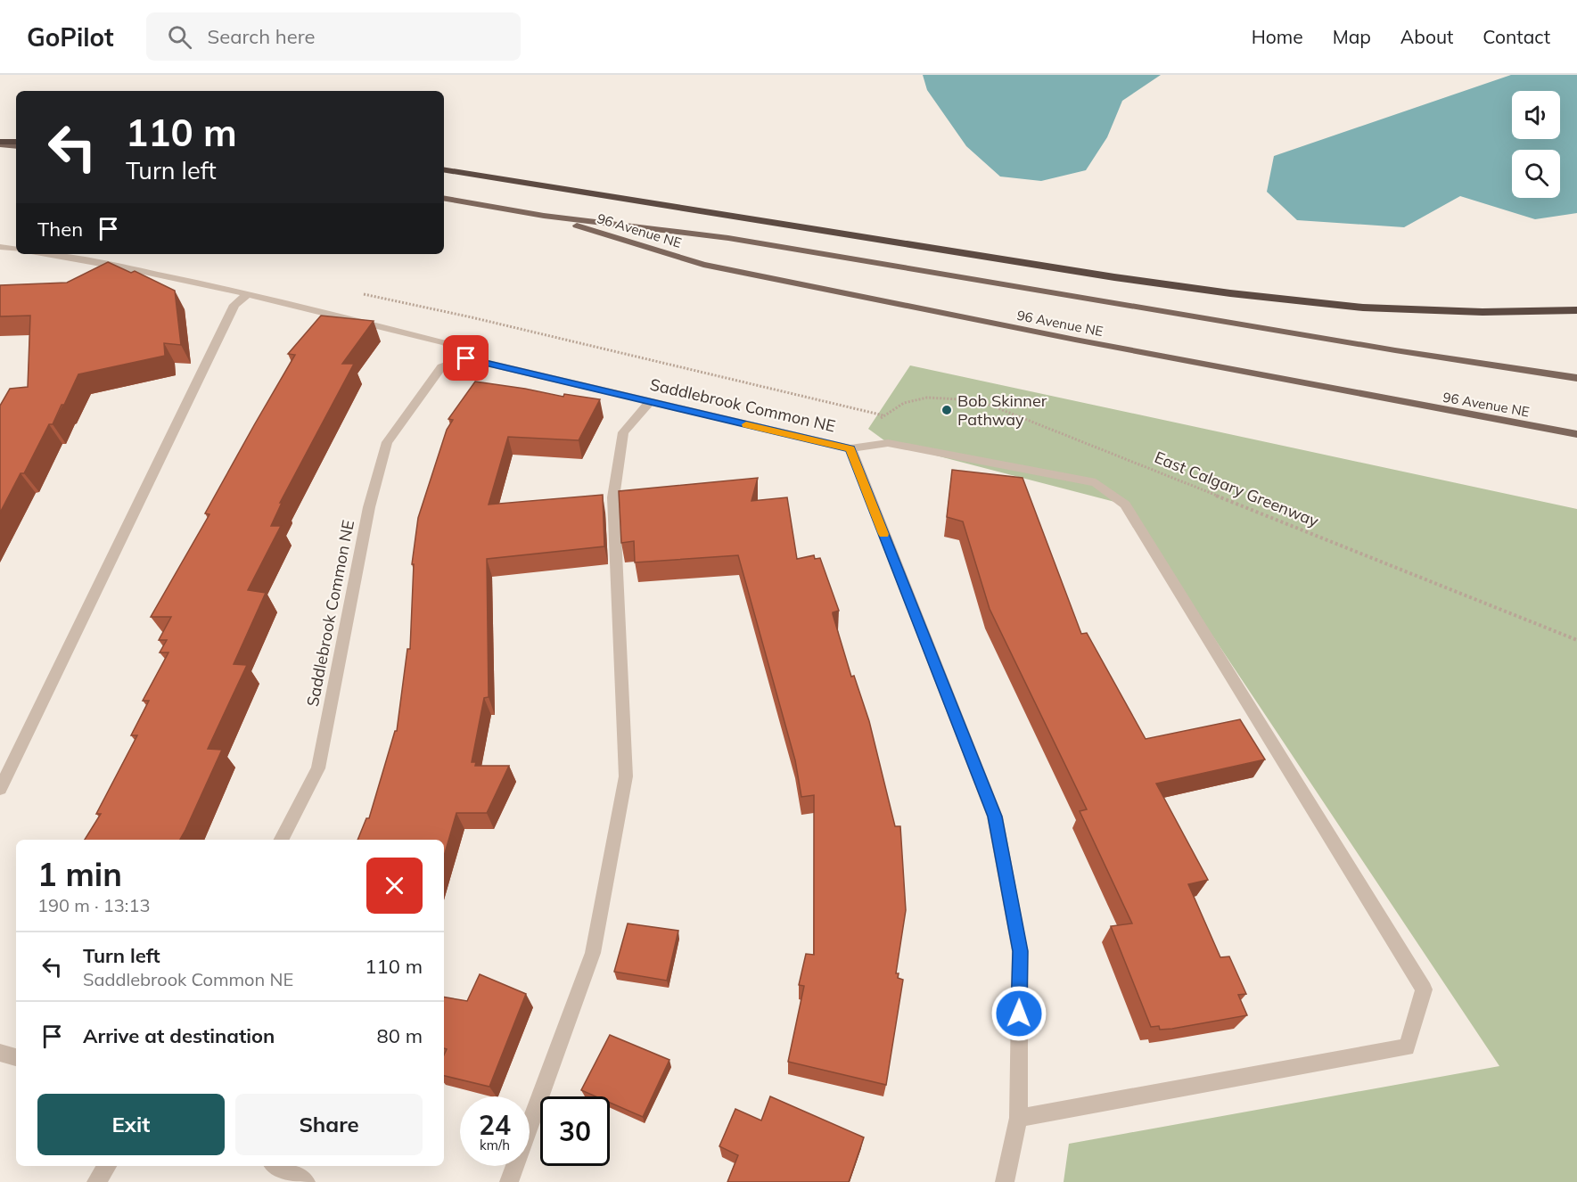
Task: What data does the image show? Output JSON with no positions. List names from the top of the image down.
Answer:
{
  "streets": {
    "main road": ["96 Avenue NE"],
    "street": ["Saddlebrook Common NE"],
    "path": ["East Calgary Greenway"]
  },
  "places": ["Bob Skinner Pathway"],
  "page": {
    "header": "GoPilot",
    "search": "Search here",
    "nav": [
      "Home",
      "Map",
      "About",
      "Contact"
    ],
    "turn": ["110 m", "Turn left"],
    "then": "Then",
    "heading": ["1 min", "190 m · 13:13"],
    "list": [
      {
        "name": "Turn left",
        "note": "Saddlebrook Common NE",
        "value": "110 m"
      },
      {
        "name": "Arrive at destination",
        "value": "80 m"
      }
    ],
    "buttons": ["Exit", "Share"],
    "speed": "24 km/h",
    "limit": "30"
  }
}
